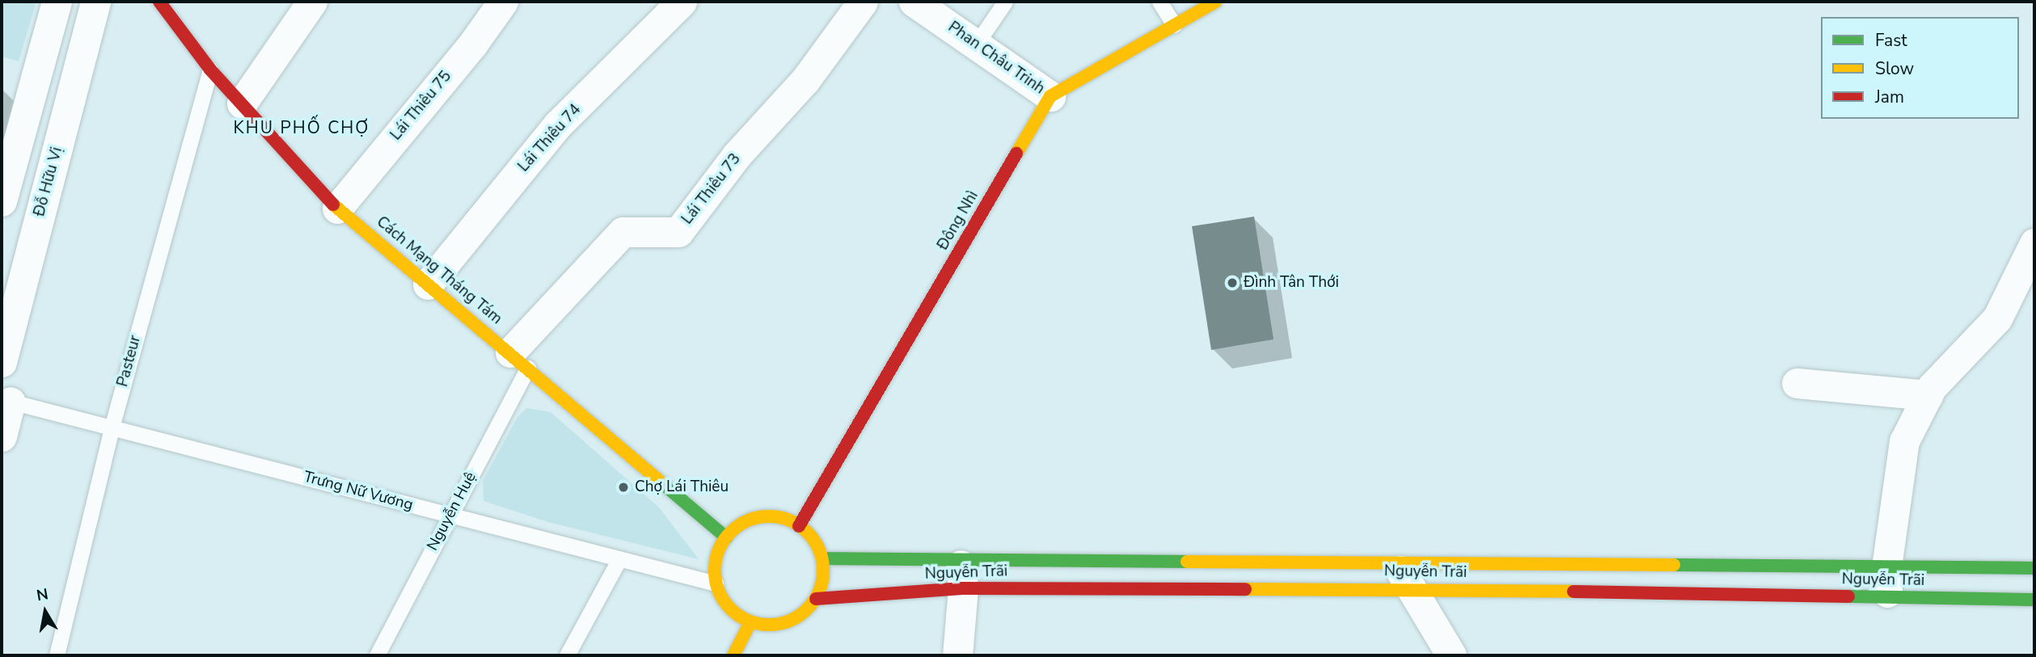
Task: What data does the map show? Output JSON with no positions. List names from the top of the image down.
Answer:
{
  "streets": {
    "main road": ["Đông Nhì", "Cách Mạng Tháng Tám", "Nguyễn Trãi"],
    "street": [
      "Phan Châu Trinh",
      "Lái Thiêu 75",
      "Lái Thiêu 74",
      "Đỗ Hữu Vị",
      "Lái Thiêu 73"
    ],
    "lane": ["Pasteur", "Trưng Nữ Vương", "Nguyễn Huệ"]
  },
  "crossings": [
    ["Phan Châu Trinh", "Đông Nhì"],
    ["Lái Thiêu 75", "Cách Mạng Tháng Tám"],
    ["Lái Thiêu 74", "Cách Mạng Tháng Tám"],
    ["Lái Thiêu 73", "Cách Mạng Tháng Tám"],
    ["Lái Thiêu 73", "Nguyễn Huệ"],
    ["Đông Nhì", "Cách Mạng Tháng Tám"],
    ["Đông Nhì", "Trưng Nữ Vương"],
    ["Đông Nhì", "Nguyễn Trãi"],
    ["Cách Mạng Tháng Tám", "Pasteur"],
    ["Cách Mạng Tháng Tám", "Trưng Nữ Vương"],
    ["Cách Mạng Tháng Tám", "Nguyễn Huệ"],
    ["Cách Mạng Tháng Tám", "Nguyễn Trãi"],
    ["Pasteur", "Trưng Nữ Vương"],
    ["Trưng Nữ Vương", "Nguyễn Huệ"],
    ["Trưng Nữ Vương", "Nguyễn Trãi"]
  ],
  "districts": ["KHU PHỐ CHỢ"],
  "places": ["Đình Tân Thới", "Chợ Lái Thiêu"],
  "legend": ["Fast", "Slow", "Jam"],
  "north": "top"
}
